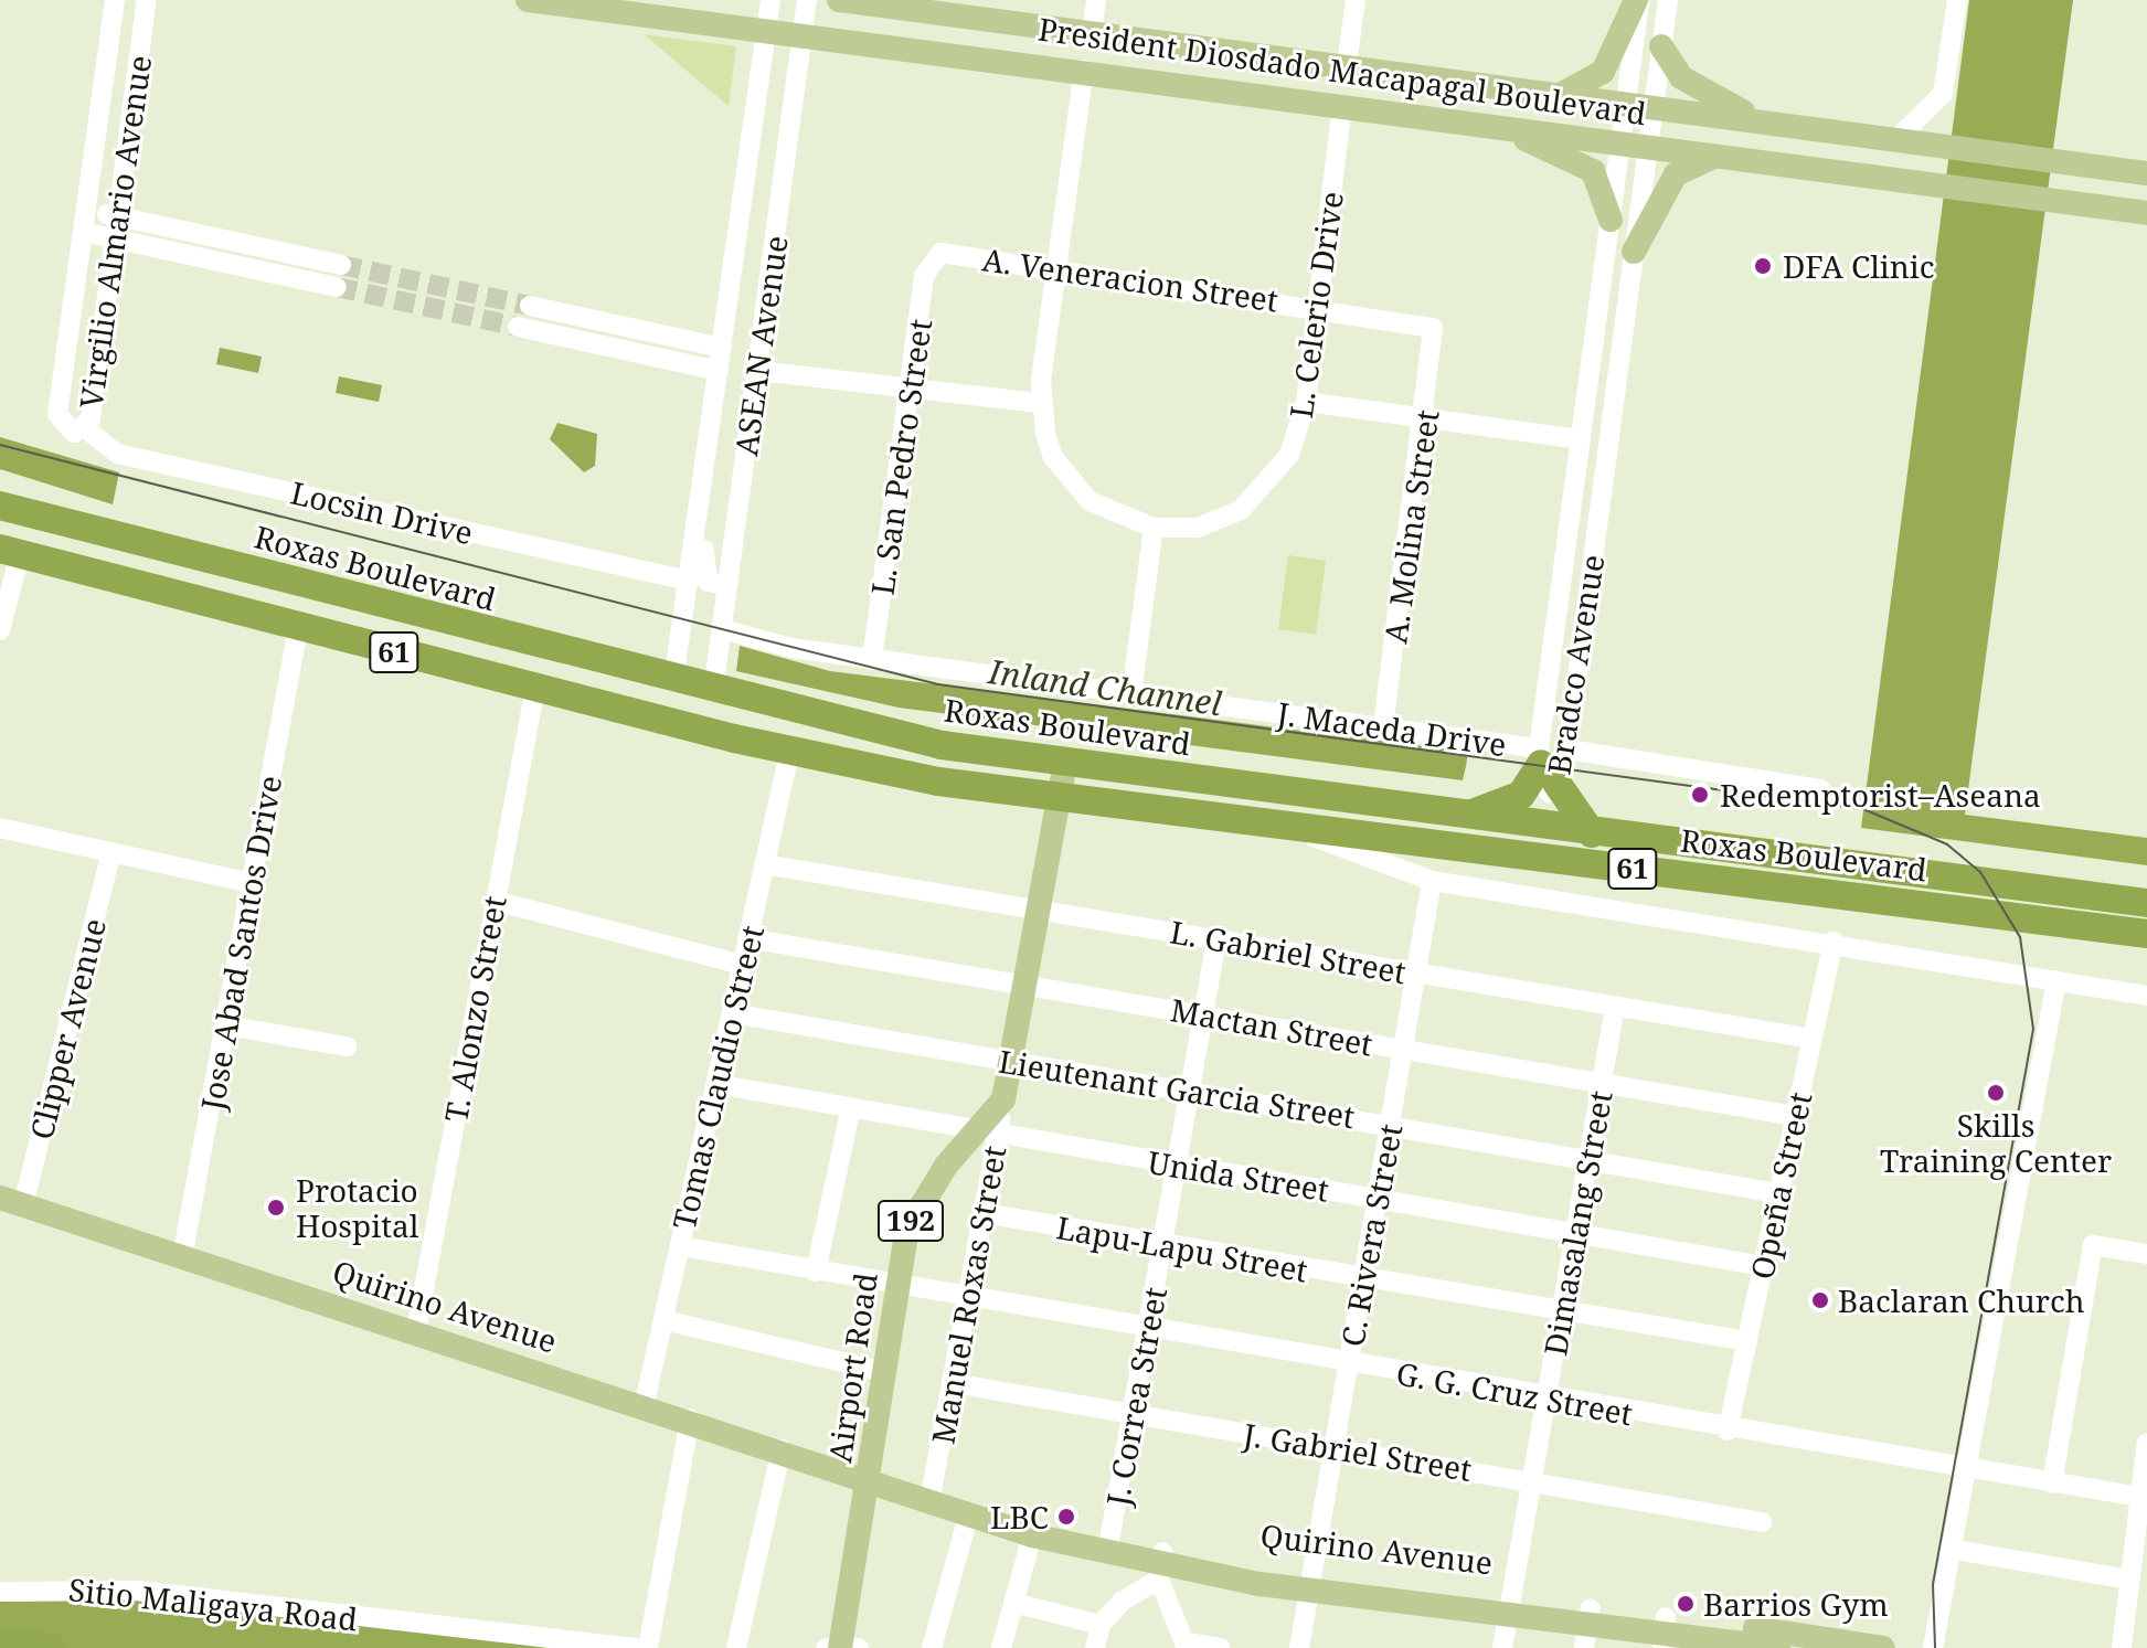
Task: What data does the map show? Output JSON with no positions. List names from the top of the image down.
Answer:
{
  "streets": {
    "highway": ["Roxas Boulevard", "61"],
    "main road": [
      "President Diosdado Macapagal Boulevard",
      "192",
      "Quirino Avenue",
      "Airport Road"
    ],
    "street": [
      "Virgilio Almario Avenue",
      "A. Veneracion Street",
      "L. Celerio Drive",
      "ASEAN Avenue",
      "L. San Pedro Street",
      "Locsin Drive",
      "A. Molina Street",
      "Bradco Avenue",
      "J. Maceda Drive",
      "Jose Abad Santos Drive",
      "L. Gabriel Street",
      "T. Alonzo Street",
      "Mactan Street",
      "Clipper Avenue",
      "Tomas Claudio Street",
      "Lieutenant Garcia Street",
      "Unida Street",
      "Opeña Street",
      "Dimasalang Street",
      "C. Rivera Street",
      "Lapu-Lapu Street",
      "Manuel Roxas Street",
      "G. G. Cruz Street",
      "J. Correa Street",
      "J. Gabriel Street",
      "Sitio Maligaya Road"
    ]
  },
  "crossings": [
    ["President Diosdado Macapagal Boulevard", "L. Celerio Drive"],
    ["President Diosdado Macapagal Boulevard", "ASEAN Avenue"],
    ["President Diosdado Macapagal Boulevard", "Bradco Avenue"],
    ["Virgilio Almario Avenue", "Locsin Drive"],
    ["A. Veneracion Street", "L. Celerio Drive"],
    ["A. Veneracion Street", "L. San Pedro Street"],
    ["A. Veneracion Street", "A. Molina Street"],
    ["ASEAN Avenue", "Locsin Drive"],
    ["ASEAN Avenue", "Roxas Boulevard"],
    ["ASEAN Avenue", "J. Maceda Drive"],
    ["L. San Pedro Street", "J. Maceda Drive"],
    ["A. Molina Street", "J. Maceda Drive"],
    ["Roxas Boulevard", "Jose Abad Santos Drive"],
    ["Roxas Boulevard", "T. Alonzo Street"],
    ["Roxas Boulevard", "Tomas Claudio Street"],
    ["Roxas Boulevard", "Airport Road"],
    ["Bradco Avenue", "J. Maceda Drive"],
    ["Jose Abad Santos Drive", "Quirino Avenue"],
    ["L. Gabriel Street", "Tomas Claudio Street"],
    ["L. Gabriel Street", "Opeña Street"],
    ["L. Gabriel Street", "Dimasalang Street"],
    ["L. Gabriel Street", "C. Rivera Street"],
    ["L. Gabriel Street", "Airport Road"],
    ["L. Gabriel Street", "J. Correa Street"],
    ["T. Alonzo Street", "Quirino Avenue"],
    ["Mactan Street", "Tomas Claudio Street"],
    ["Mactan Street", "Opeña Street"],
    ["Mactan Street", "Dimasalang Street"],
    ["Mactan Street", "C. Rivera Street"],
    ["Mactan Street", "Airport Road"],
    ["Mactan Street", "J. Correa Street"],
    ["Clipper Avenue", "Quirino Avenue"],
    ["Tomas Claudio Street", "Lieutenant Garcia Street"],
    ["Tomas Claudio Street", "Unida Street"],
    ["Tomas Claudio Street", "Quirino Avenue"],
    ["Tomas Claudio Street", "G. G. Cruz Street"],
    ["Lieutenant Garcia Street", "Opeña Street"],
    ["Lieutenant Garcia Street", "Dimasalang Street"],
    ["Lieutenant Garcia Street", "C. Rivera Street"],
    ["Lieutenant Garcia Street", "Airport Road"],
    ["Lieutenant Garcia Street", "J. Correa Street"],
    ["Unida Street", "Opeña Street"],
    ["Unida Street", "Dimasalang Street"],
    ["Unida Street", "C. Rivera Street"],
    ["Unida Street", "Manuel Roxas Street"],
    ["Unida Street", "Airport Road"],
    ["Unida Street", "J. Correa Street"],
    ["Opeña Street", "Lapu-Lapu Street"],
    ["Opeña Street", "G. G. Cruz Street"],
    ["Dimasalang Street", "Lapu-Lapu Street"],
    ["Dimasalang Street", "Quirino Avenue"],
    ["Dimasalang Street", "G. G. Cruz Street"],
    ["Dimasalang Street", "J. Gabriel Street"],
    ["C. Rivera Street", "Lapu-Lapu Street"],
    ["C. Rivera Street", "Quirino Avenue"],
    ["C. Rivera Street", "G. G. Cruz Street"],
    ["C. Rivera Street", "J. Gabriel Street"],
    ["Lapu-Lapu Street", "Manuel Roxas Street"],
    ["Lapu-Lapu Street", "J. Correa Street"],
    ["Manuel Roxas Street", "Quirino Avenue"],
    ["Manuel Roxas Street", "Airport Road"],
    ["Manuel Roxas Street", "G. G. Cruz Street"],
    ["Manuel Roxas Street", "J. Gabriel Street"],
    ["Quirino Avenue", "Airport Road"],
    ["Quirino Avenue", "J. Correa Street"],
    ["Airport Road", "G. G. Cruz Street"],
    ["G. G. Cruz Street", "J. Correa Street"],
    ["J. Correa Street", "J. Gabriel Street"]
  ],
  "water": ["Inland Channel"],
  "places": [
    "DFA Clinic",
    "Redemptorist–Aseana",
    "Skills Training Center",
    "Protacio Hospital",
    "Baclaran Church",
    "LBC",
    "Barrios Gym"
  ]
}
